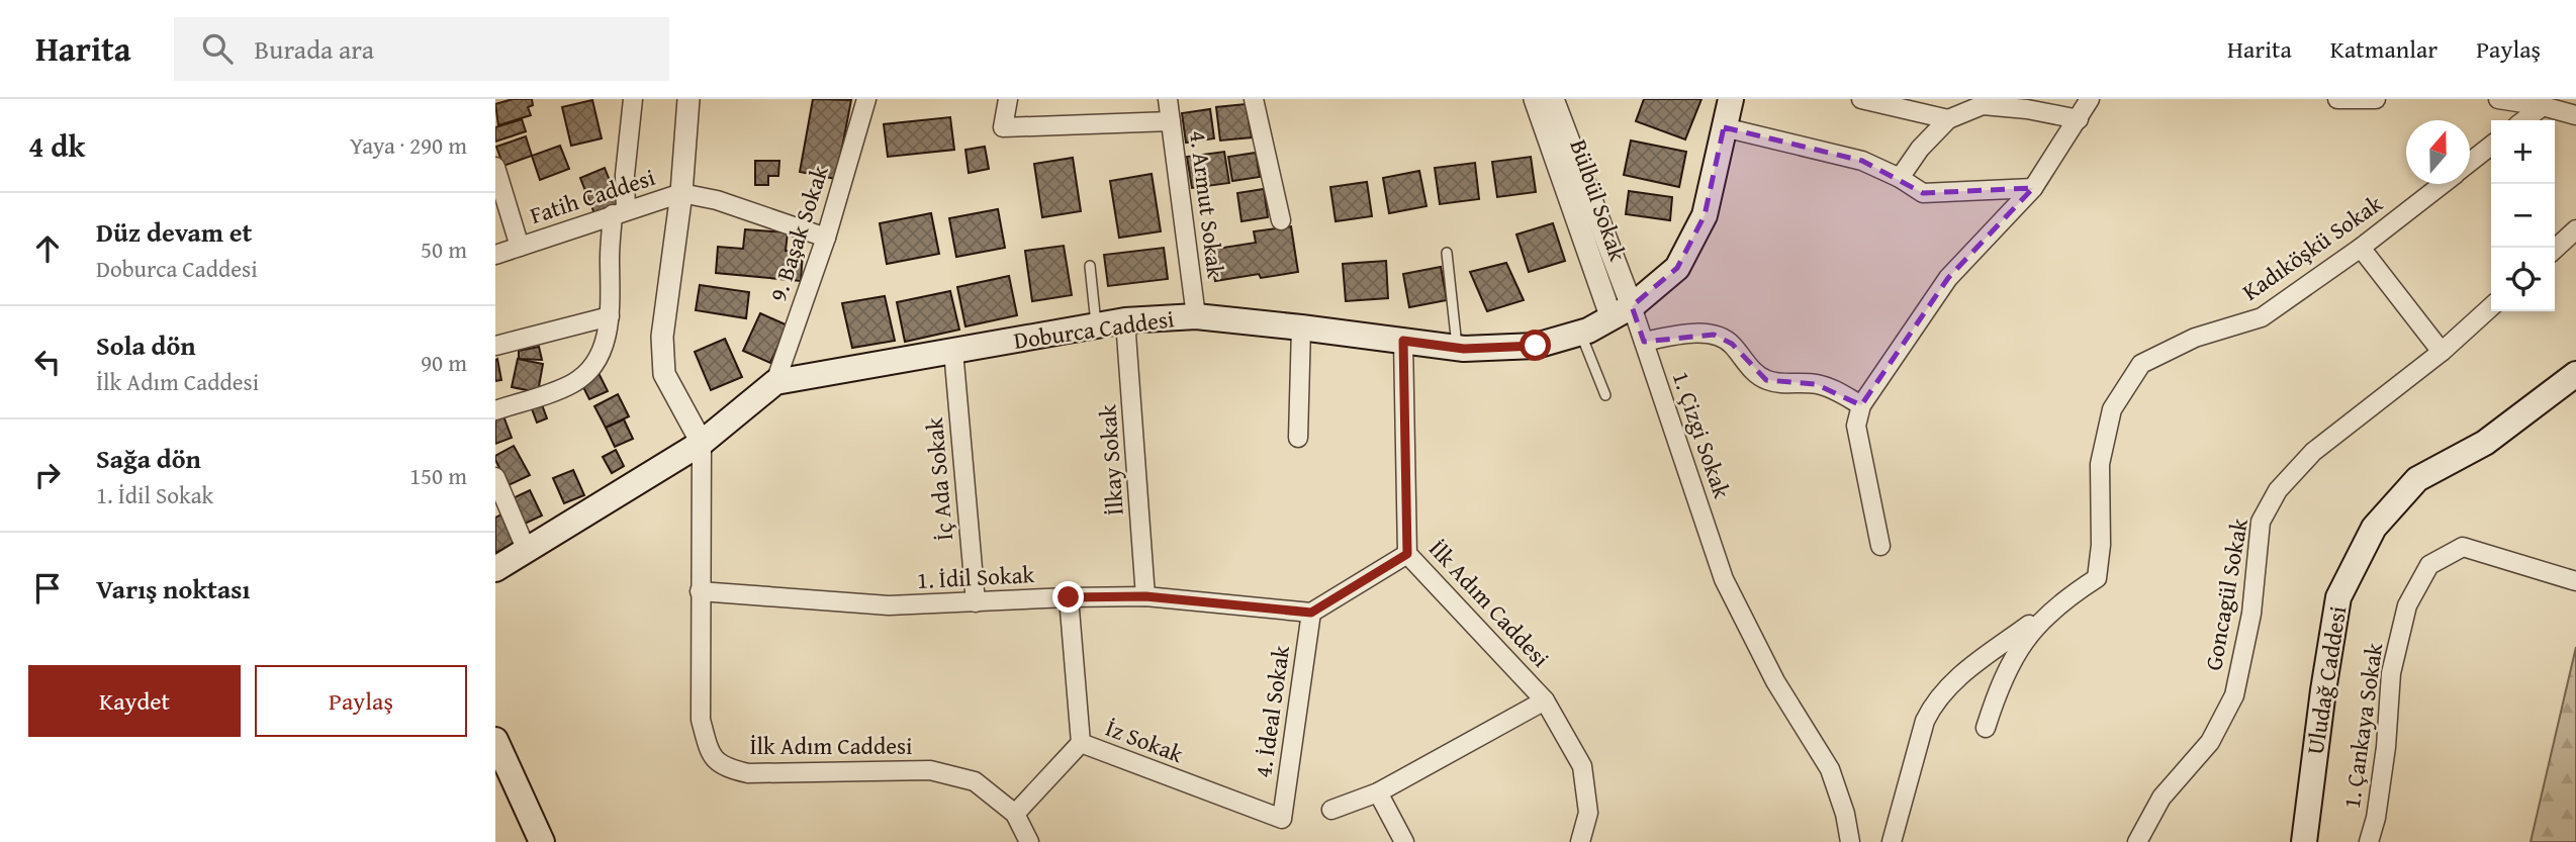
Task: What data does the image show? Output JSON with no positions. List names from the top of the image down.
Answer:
{
  "streets": {
    "main road": ["Doburca Caddesi", "Uludağ Caddesi"],
    "street": [
      "Fatih Caddesi",
      "Bülbül Sokak",
      "4. Armut Sokak",
      "9. Başak Sokak",
      "Kadıköşkü Sokak",
      "1. Çizgi Sokak",
      "İlkay Sokak",
      "İç Ada Sokak",
      "1. İdil Sokak",
      "Goncagül Sokak",
      "İlk Adım Caddesi",
      "4. İdeal Sokak",
      "1. Çankaya Sokak",
      "İz Sokak"
    ]
  },
  "crossings": [
    ["Fatih Caddesi", "9. Başak Sokak"],
    ["Bülbül Sokak", "Doburca Caddesi"],
    ["Bülbül Sokak", "1. Çizgi Sokak"],
    ["4. Armut Sokak", "Doburca Caddesi"],
    ["9. Başak Sokak", "Doburca Caddesi"],
    ["Doburca Caddesi", "1. Çizgi Sokak"],
    ["Doburca Caddesi", "İlkay Sokak"],
    ["Doburca Caddesi", "İç Ada Sokak"],
    ["Doburca Caddesi", "İlk Adım Caddesi"],
    ["İlkay Sokak", "1. İdil Sokak"],
    ["İç Ada Sokak", "1. İdil Sokak"],
    ["1. İdil Sokak", "İlk Adım Caddesi"],
    ["1. İdil Sokak", "4. İdeal Sokak"],
    ["İlk Adım Caddesi", "İz Sokak"],
    ["4. İdeal Sokak", "İz Sokak"]
  ],
  "north": "top",
  "page": {
    "header": "Harita",
    "search": "Burada ara",
    "nav": ["Harita", "Katmanlar", "Paylaş"],
    "heading": ["4 dk", "Yaya · 290 m"],
    "map_buttons": ["+", "−"],
    "list": [
      ["Düz devam et", "Doburca Caddesi", "50 m"],
      ["Sola dön", "İlk Adım Caddesi", "90 m"],
      ["Sağa dön", "1. İdil Sokak", "150 m"],
      "Varış noktası"
    ],
    "buttons": ["Kaydet", "Paylaş"]
  }
}
